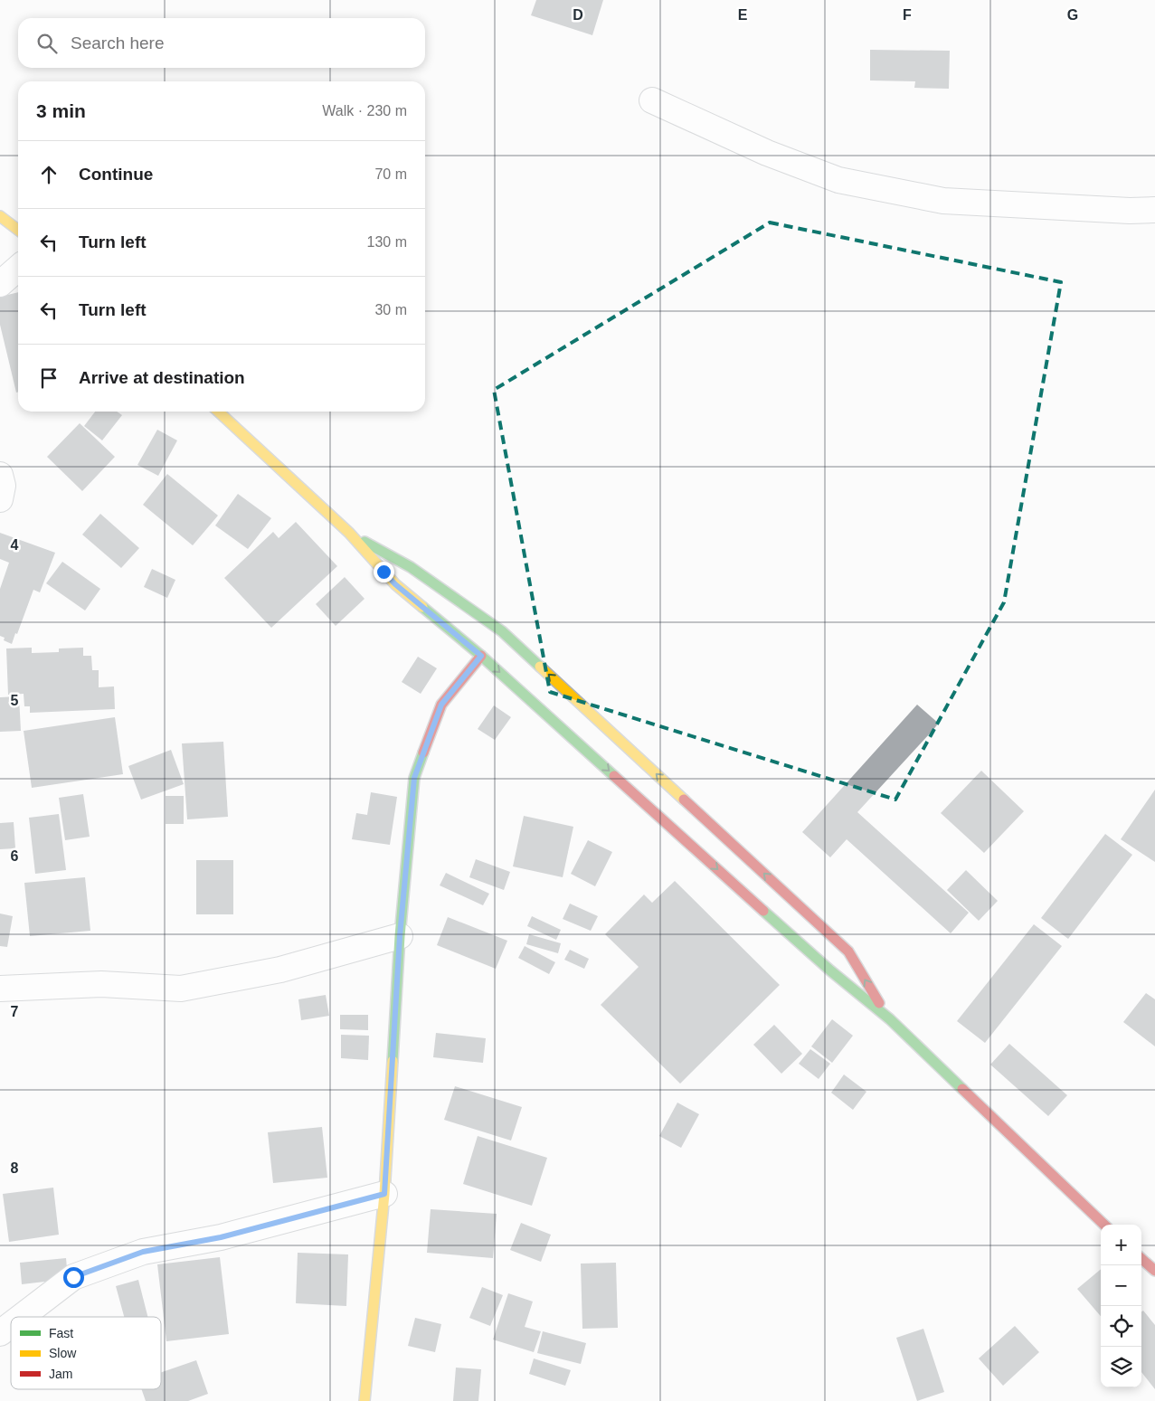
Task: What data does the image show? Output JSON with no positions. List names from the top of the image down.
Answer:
{
  "legend": ["Fast", "Slow", "Jam"],
  "page": {
    "search": "Search here",
    "heading": ["3 min", "Walk · 230 m"],
    "list": [
      ["Continue", "70 m"],
      ["Turn left", "130 m"],
      ["Turn left", "30 m"],
      "Arrive at destination"
    ],
    "map_buttons": ["+", "−"]
  },
  "grid": {
    "columns": [
      "D",
      "E",
      "F",
      "G"
    ],
    "rows": [
      "4",
      "5",
      "6",
      "7",
      "8"
    ]
  }
}
